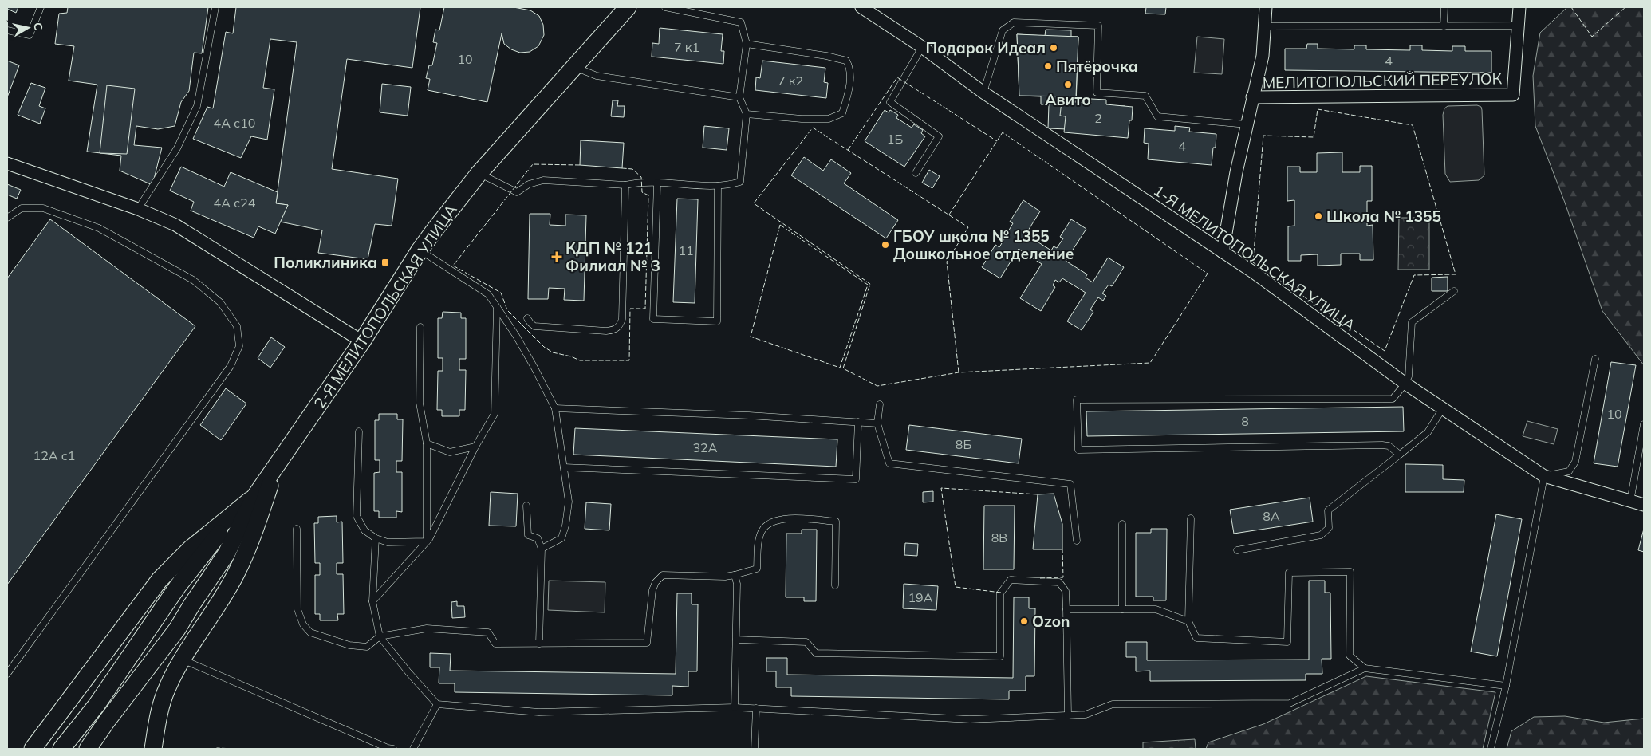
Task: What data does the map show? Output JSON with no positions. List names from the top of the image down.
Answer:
{
  "streets": {
    "street": ["МЕЛИТОПОЛЬСКИЙ ПЕРЕУЛОК", "1-Я МЕЛИТОПОЛЬСКАЯ УЛИЦА", "2-Я МЕЛИТОПОЛЬСКАЯ УЛИЦА"]
  },
  "places": {
    "other": [
      "Подарок Идеал",
      "Пятёрочка",
      "Авито",
      "Школа № 1355",
      "ГБОУ школа № 1355 Дошкольное отделение",
      "Ozon"
    ],
    "health": ["КДП № 121 Филиал № 3"],
    "transit": ["Поликлиника"]
  },
  "house_numbers": [
    "7 к1",
    "10",
    "4",
    "7 к2",
    "2",
    "4А с10",
    "1Б",
    "4",
    "4А с24",
    "11",
    "10",
    "8",
    "8Б",
    "32А",
    "12А с1",
    "8А",
    "8В",
    "19А"
  ],
  "north": "right"
}
